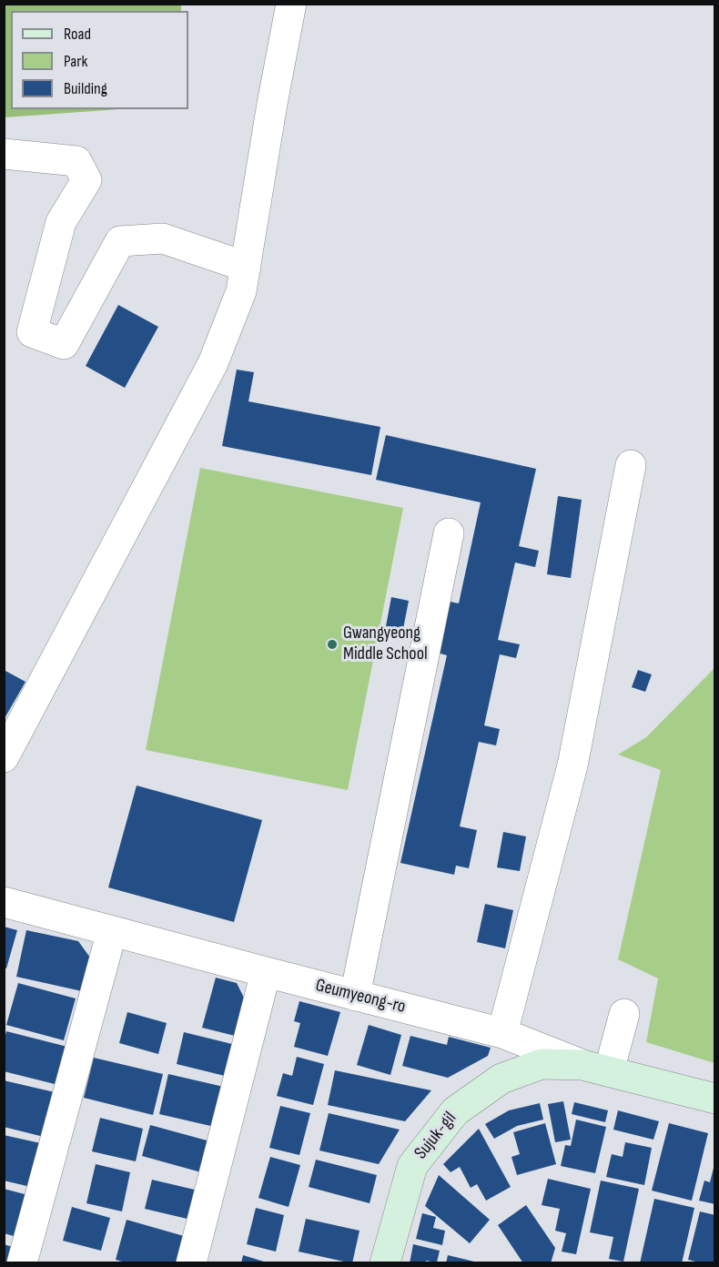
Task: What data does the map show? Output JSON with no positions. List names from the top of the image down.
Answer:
{
  "streets": {
    "street": ["Geumyeong-ro", "Sujuk-gil"]
  },
  "crossings": [
    ["Geumyeong-ro", "Sujuk-gil"]
  ],
  "places": ["Gwangyeong Middle School"],
  "legend": ["Road", "Park", "Building"]
}
